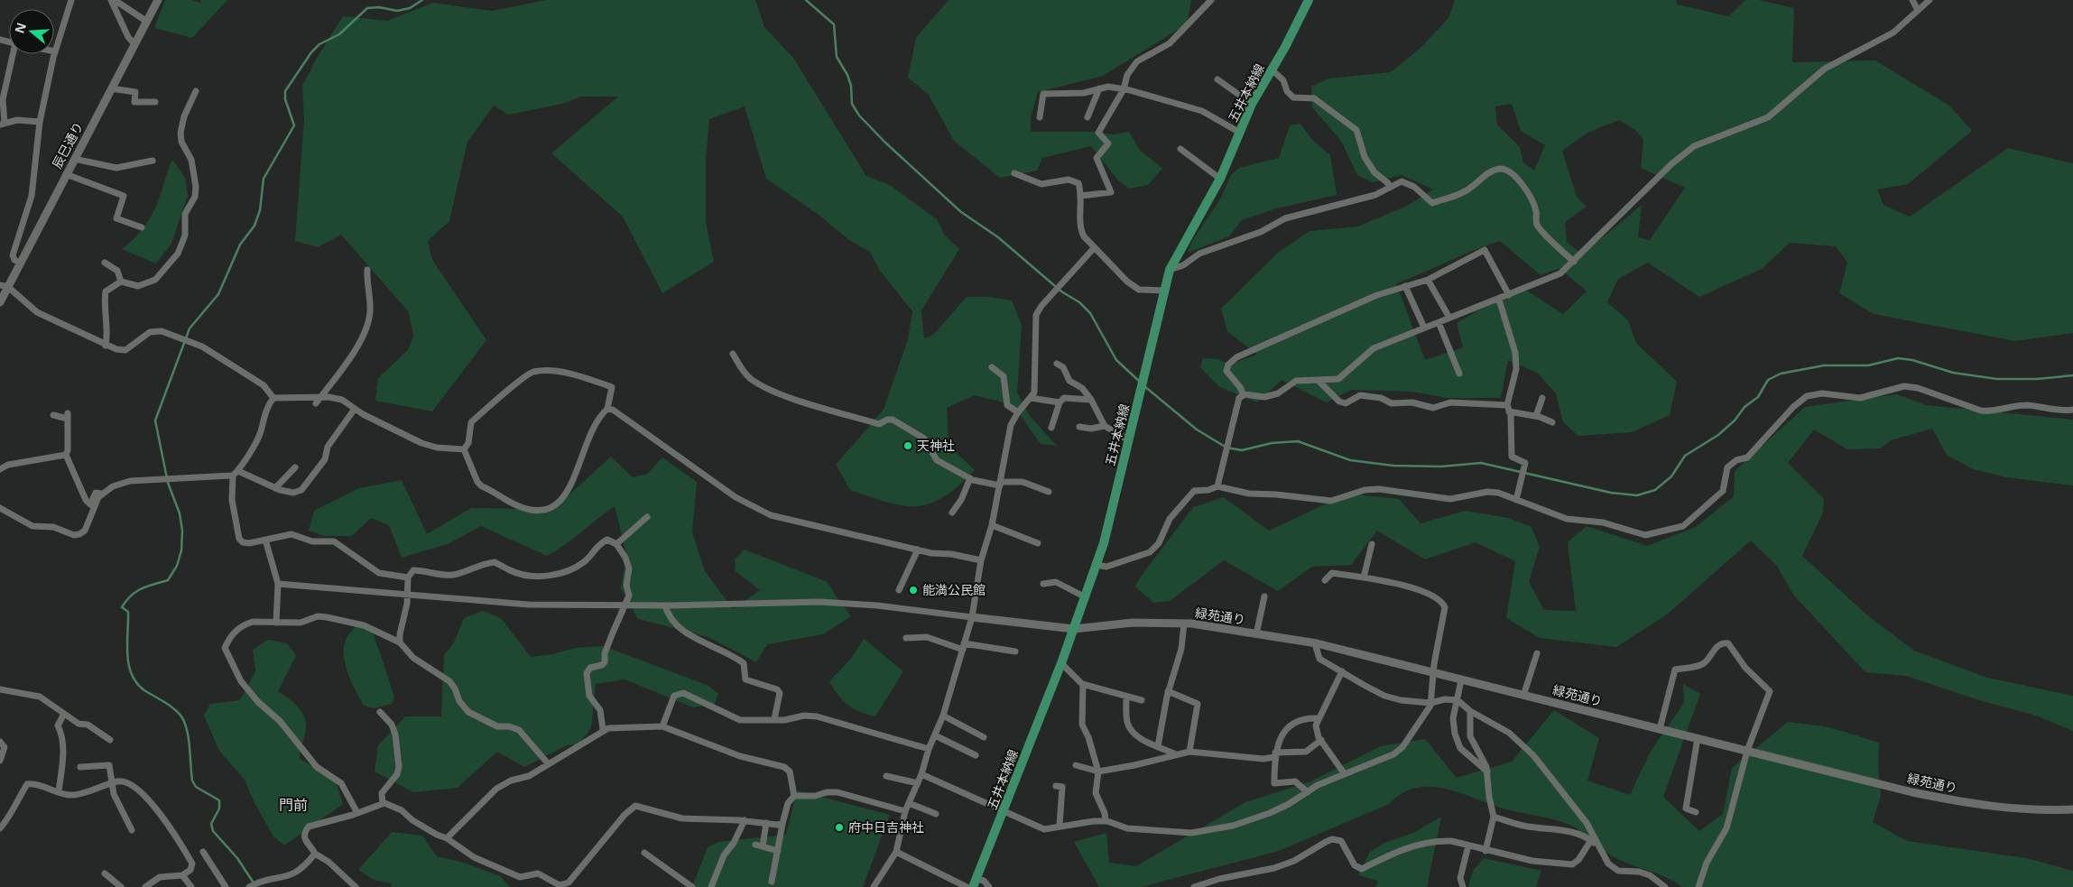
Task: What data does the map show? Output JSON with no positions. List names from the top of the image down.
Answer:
{
  "streets": {
    "main road": ["五井本納線"],
    "street": ["辰巳通り", "緑苑通り"]
  },
  "crossings": [
    ["五井本納線", "緑苑通り"]
  ],
  "districts": ["門前"],
  "places": ["天神社", "能満公民館", "府中日吉神社"],
  "north": "left"
}
